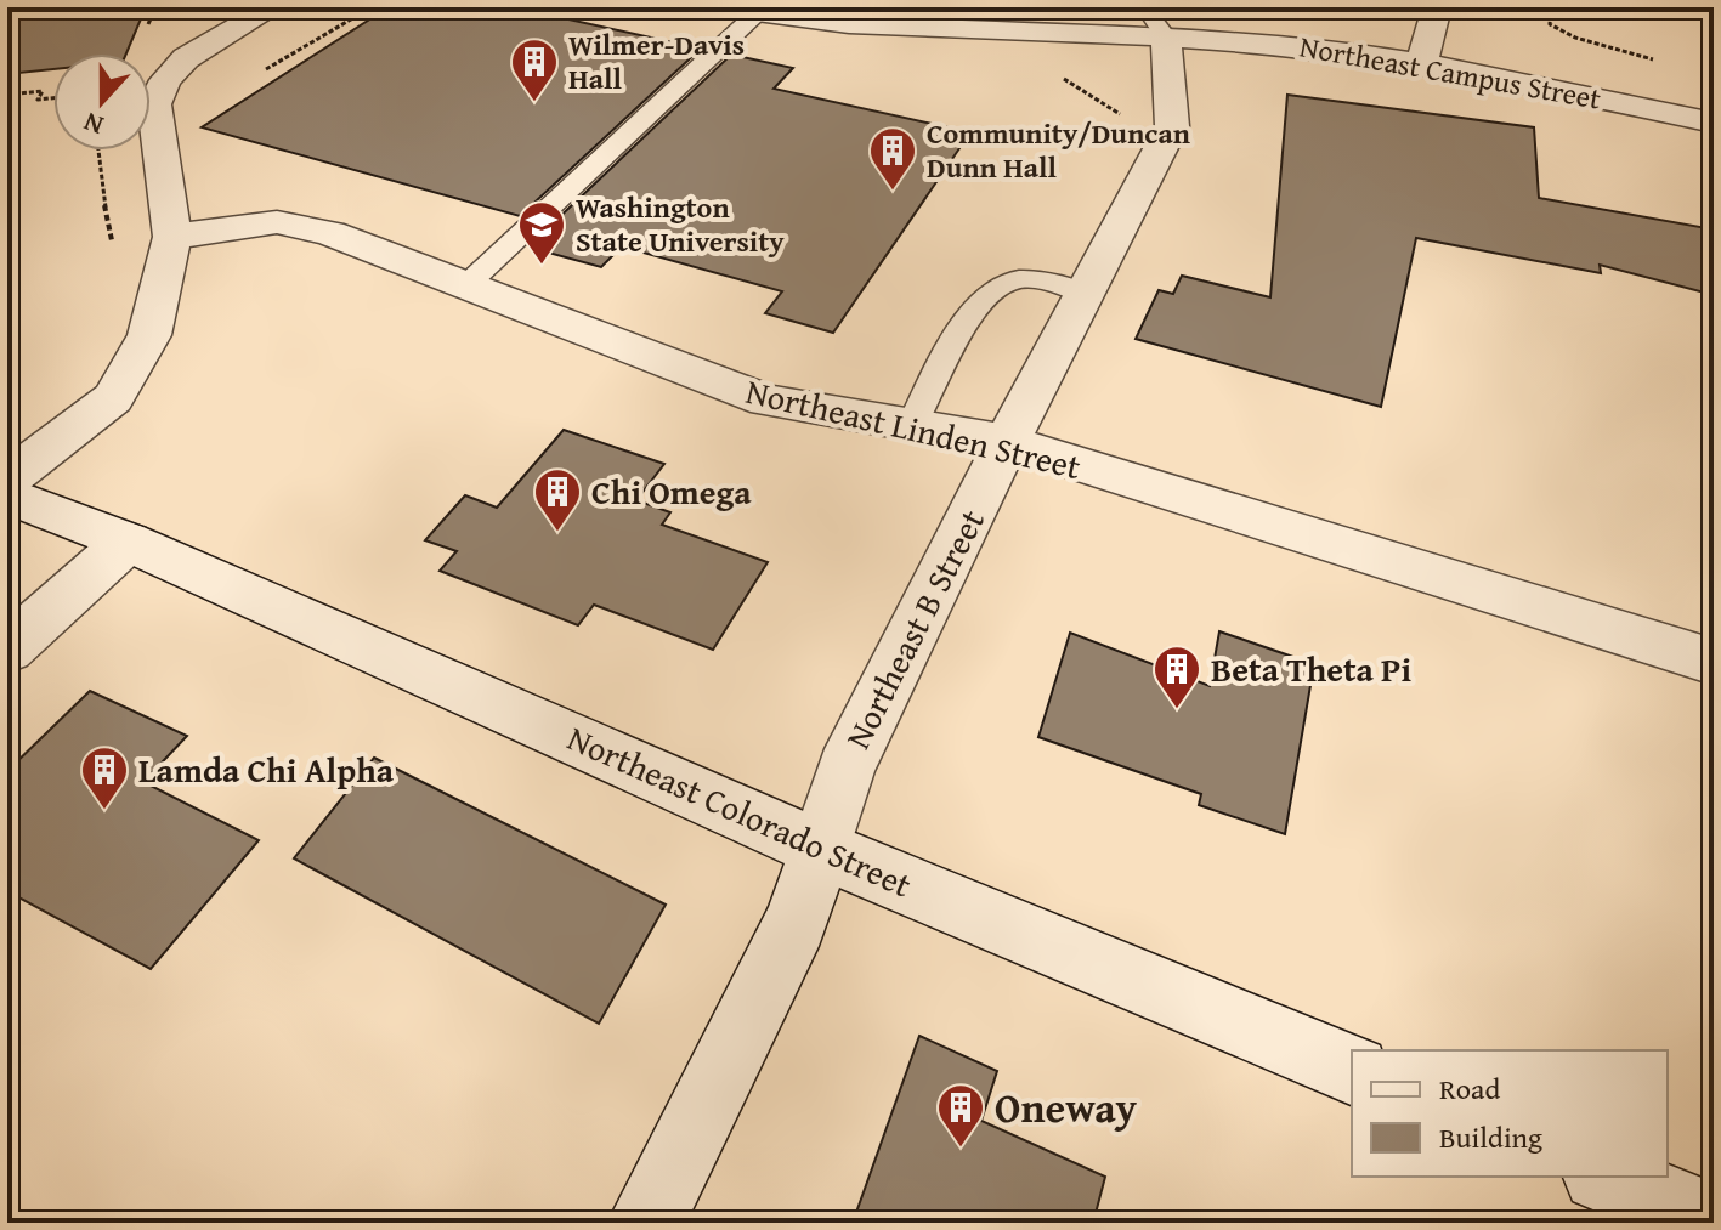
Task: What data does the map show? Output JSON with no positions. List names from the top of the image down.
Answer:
{
  "streets": {
    "street": [
      "Northeast Campus Street",
      "Northeast Linden Street",
      "Northeast B Street",
      "Northeast Colorado Street"
    ]
  },
  "crossings": [
    ["Northeast Campus Street", "Northeast B Street"],
    ["Northeast Linden Street", "Northeast B Street"],
    ["Northeast B Street", "Northeast Colorado Street"]
  ],
  "places": {
    "building": [
      "Wilmer-Davis Hall",
      "Community/Duncan Dunn Hall",
      "Chi Omega",
      "Beta Theta Pi",
      "Lamda Chi Alpha",
      "Oneway"
    ],
    "school or university": ["Washington State University"]
  },
  "legend": ["Road", "Building"],
  "north": "bottom"
}
